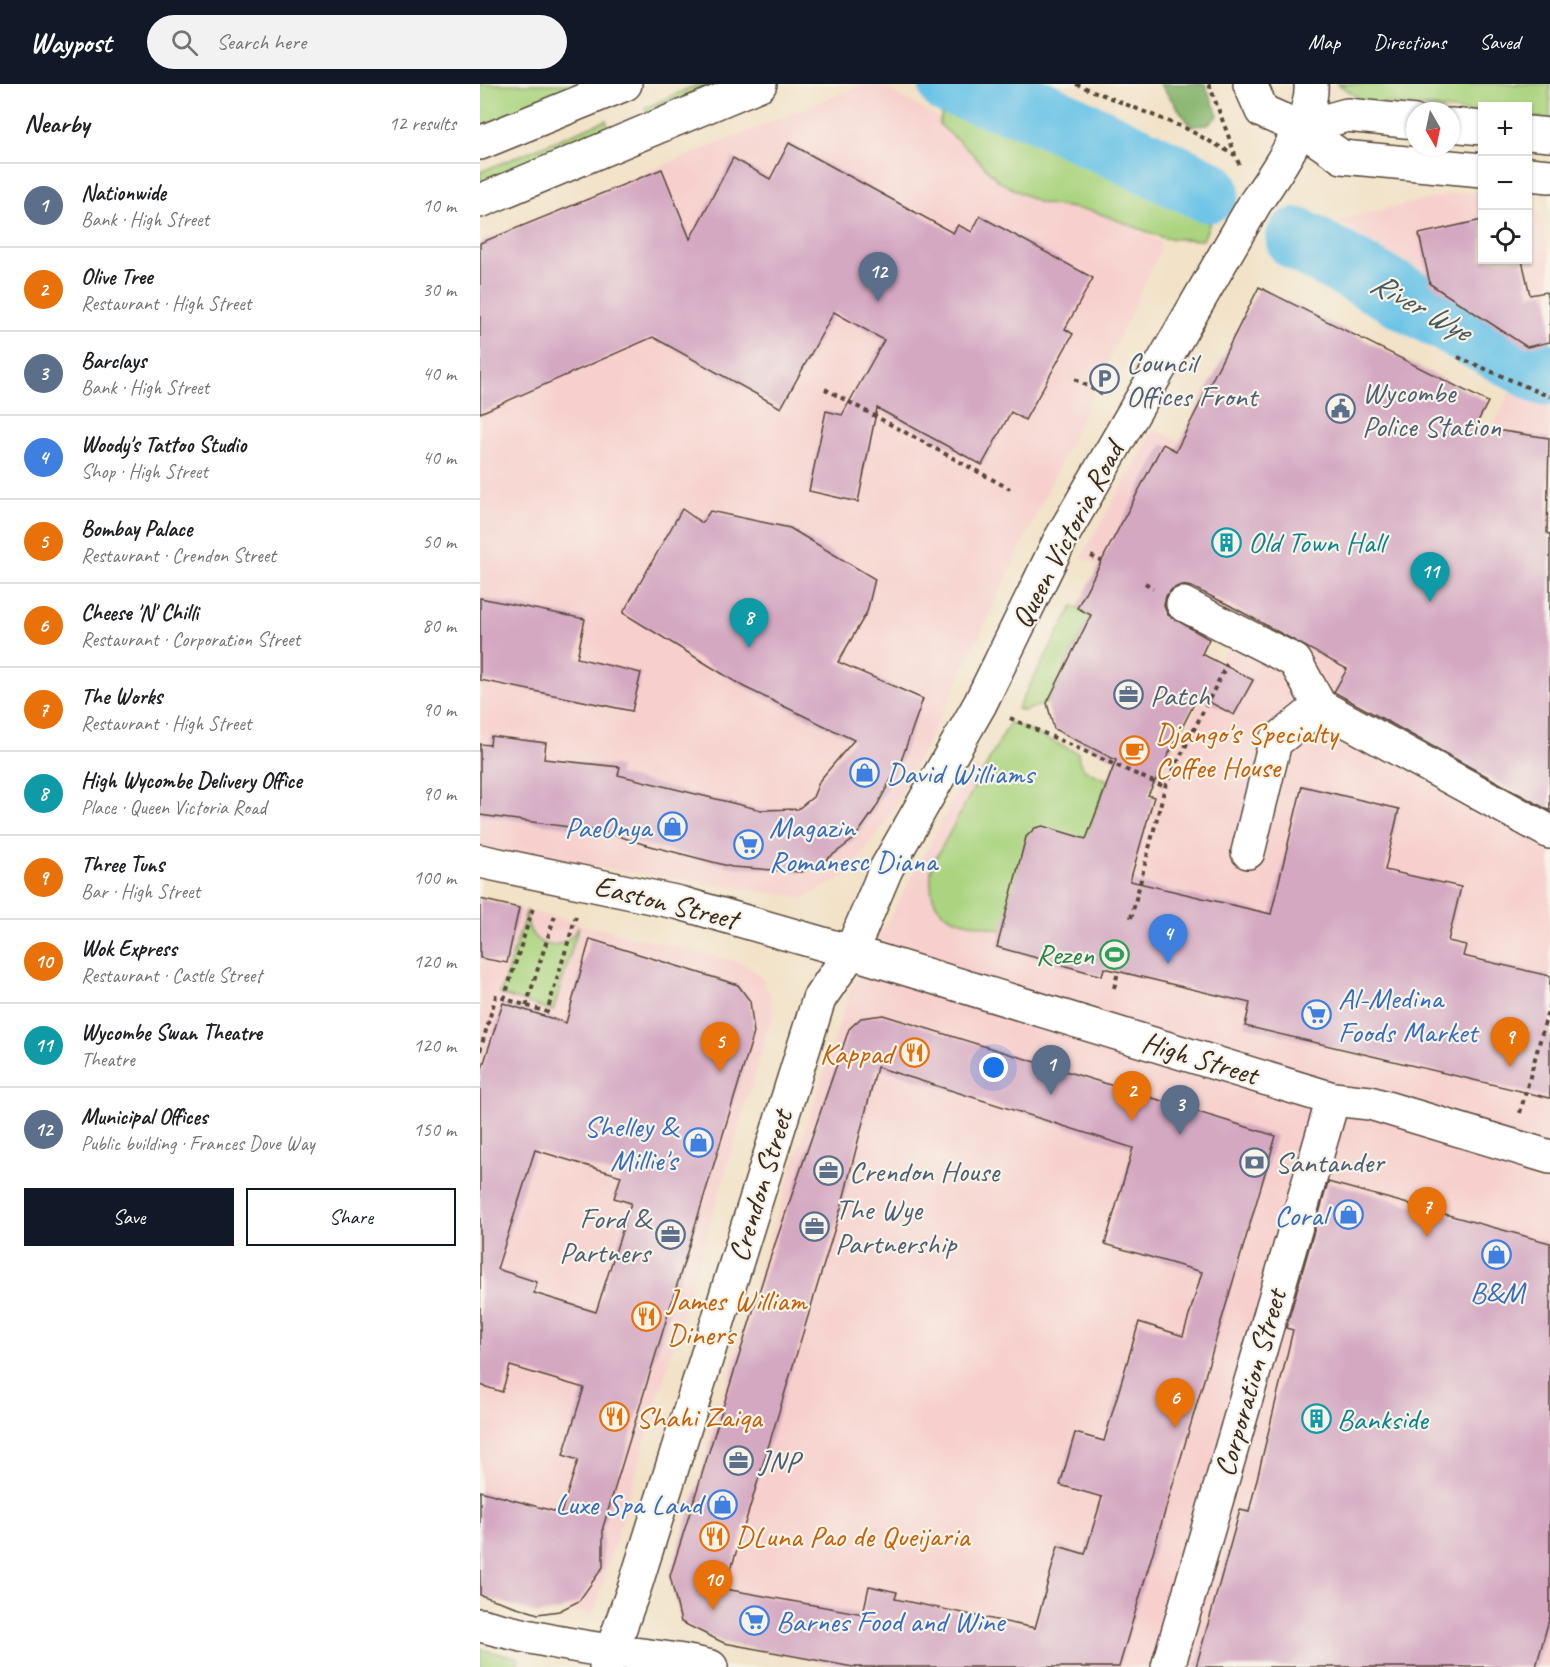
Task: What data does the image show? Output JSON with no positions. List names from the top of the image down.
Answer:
{
  "streets": {
    "main road": [
      "Queen Victoria Road",
      "Easton Street",
      "High Street",
      "Crendon Street",
      "Corporation Street"
    ]
  },
  "crossings": [
    ["Queen Victoria Road", "Easton Street"],
    ["Queen Victoria Road", "High Street"],
    ["Queen Victoria Road", "Crendon Street"],
    ["Easton Street", "High Street"],
    ["Easton Street", "Crendon Street"],
    ["High Street", "Crendon Street"],
    ["High Street", "Corporation Street"]
  ],
  "water": ["River Wye"],
  "places": {
    "parking": ["Council Offices Front"],
    "public building": ["Wycombe Police Station"],
    "building": ["Old Town Hall", "Bankside"],
    "office": [
      "Patch",
      "Crendon House",
      "The Wye Partnership",
      "Ford & Partners",
      "JNP"
    ],
    "cafe": ["Django's Specialty Coffee House"],
    "shop": [
      "David Williams",
      "PaeOnya",
      "Shelley & Millie's",
      "Coral",
      "B&M",
      "Luxe Spa Land"
    ],
    "supermarket": ["Magazin Romanesc Diana", "Al-Medina Foods Market", "Barnes Food and Wine"],
    "sports": ["Rezen"],
    "restaurant": [
      "Kappad",
      "James William Diners",
      "Shahi Zaiqa",
      "DLuna Pao de Queijaria"
    ],
    "bank": ["Santander"]
  },
  "north": "bottom",
  "page": {
    "header": "Waypost",
    "search": "Search here",
    "nav": ["Map", "Directions", "Saved"],
    "heading": ["Nearby", "12 results"],
    "map_buttons": ["+", "−"],
    "list": [
      {
        "mark": "1",
        "name": "Nationwide",
        "note": "Bank · High Street",
        "value": "10 m"
      },
      {
        "mark": "2",
        "name": "Olive Tree",
        "note": "Restaurant · High Street",
        "value": "30 m"
      },
      {
        "mark": "3",
        "name": "Barclays",
        "note": "Bank · High Street",
        "value": "40 m"
      },
      {
        "mark": "4",
        "name": "Woody's Tattoo Studio",
        "note": "Shop · High Street",
        "value": "40 m"
      },
      {
        "mark": "5",
        "name": "Bombay Palace",
        "note": "Restaurant · Crendon Street",
        "value": "50 m"
      },
      {
        "mark": "6",
        "name": "Cheese 'N' Chilli",
        "note": "Restaurant · Corporation Street",
        "value": "80 m"
      },
      {
        "mark": "7",
        "name": "The Works",
        "note": "Restaurant · High Street",
        "value": "90 m"
      },
      {
        "mark": "8",
        "name": "High Wycombe Delivery Office",
        "note": "Place · Queen Victoria Road",
        "value": "90 m"
      },
      {
        "mark": "9",
        "name": "Three Tuns",
        "note": "Bar · High Street",
        "value": "100 m"
      },
      {
        "mark": "10",
        "name": "Wok Express",
        "note": "Restaurant · Castle Street",
        "value": "120 m"
      },
      {
        "mark": "11",
        "name": "Wycombe Swan Theatre",
        "note": "Theatre",
        "value": "120 m"
      },
      {
        "mark": "12",
        "name": "Municipal Offices",
        "note": "Public building · Frances Dove Way",
        "value": "150 m"
      }
    ],
    "pins": [
      "12",
      "11",
      "8",
      "4",
      "9",
      "5",
      "1",
      "2",
      "3",
      "7",
      "6",
      "10"
    ],
    "buttons": ["Save", "Share"]
  }
}
